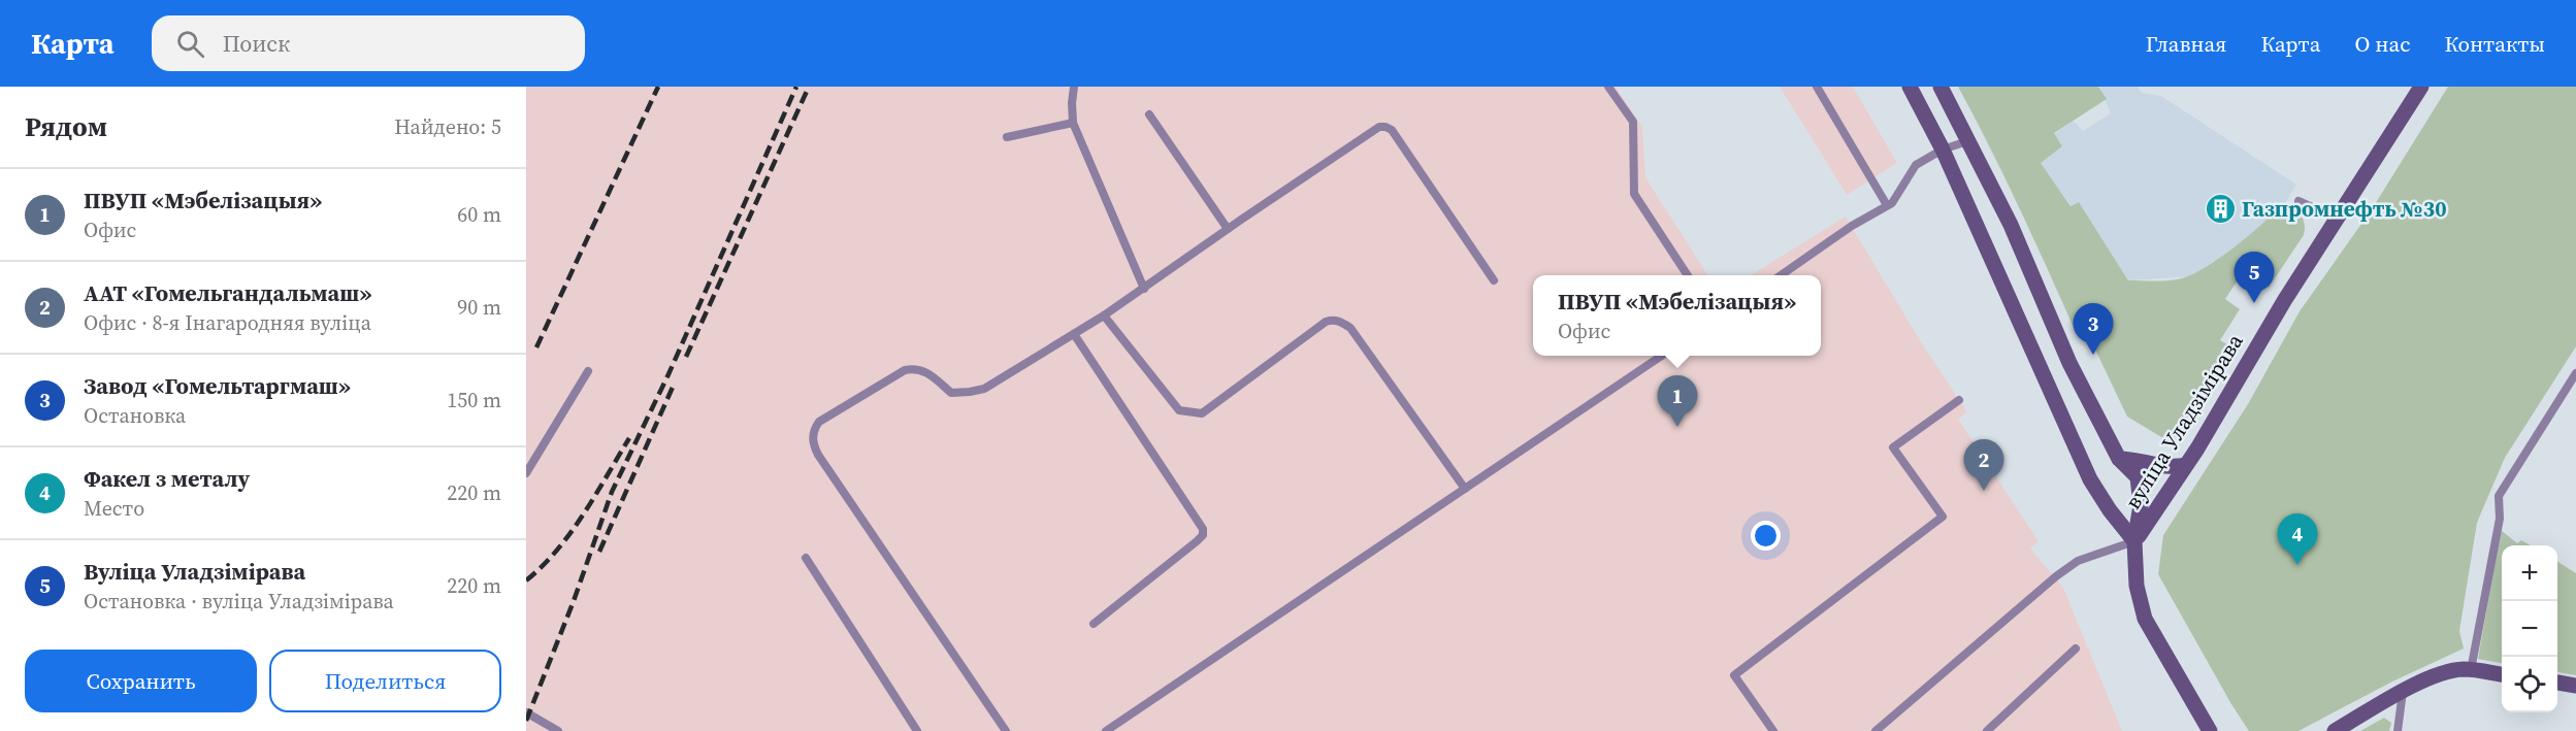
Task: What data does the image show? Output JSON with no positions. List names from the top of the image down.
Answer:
{
  "streets": {
    "main road": ["вуліца Уладзімірава"]
  },
  "places": {
    "building": ["Газпромнефть №30"]
  },
  "page": {
    "header": "Карта",
    "search": "Поиск",
    "nav": [
      "Главная",
      "Карта",
      "О нас",
      "Контакты"
    ],
    "heading": ["Рядом", "Найдено: 5"],
    "list": [
      {
        "mark": "1",
        "name": "ПВУП «Мэбелізацыя»",
        "note": "Офис",
        "value": "60 m"
      },
      {
        "mark": "2",
        "name": "ААТ «Гомельгандальмаш»",
        "note": "Офис · 8-я Інагародняя вуліца",
        "value": "90 m"
      },
      {
        "mark": "3",
        "name": "Завод «Гомельтаргмаш»",
        "note": "Остановка",
        "value": "150 m"
      },
      {
        "mark": "4",
        "name": "Факел з металу",
        "note": "Место",
        "value": "220 m"
      },
      {
        "mark": "5",
        "name": "Вуліца Уладзімірава",
        "note": "Остановка · вуліца Уладзімірава",
        "value": "220 m"
      }
    ],
    "pins": [
      "5",
      "3",
      "1",
      "2",
      "4"
    ],
    "popup": ["ПВУП «Мэбелізацыя»", "Офис"],
    "map_buttons": ["+", "−"],
    "buttons": ["Сохранить", "Поделиться"]
  }
}
